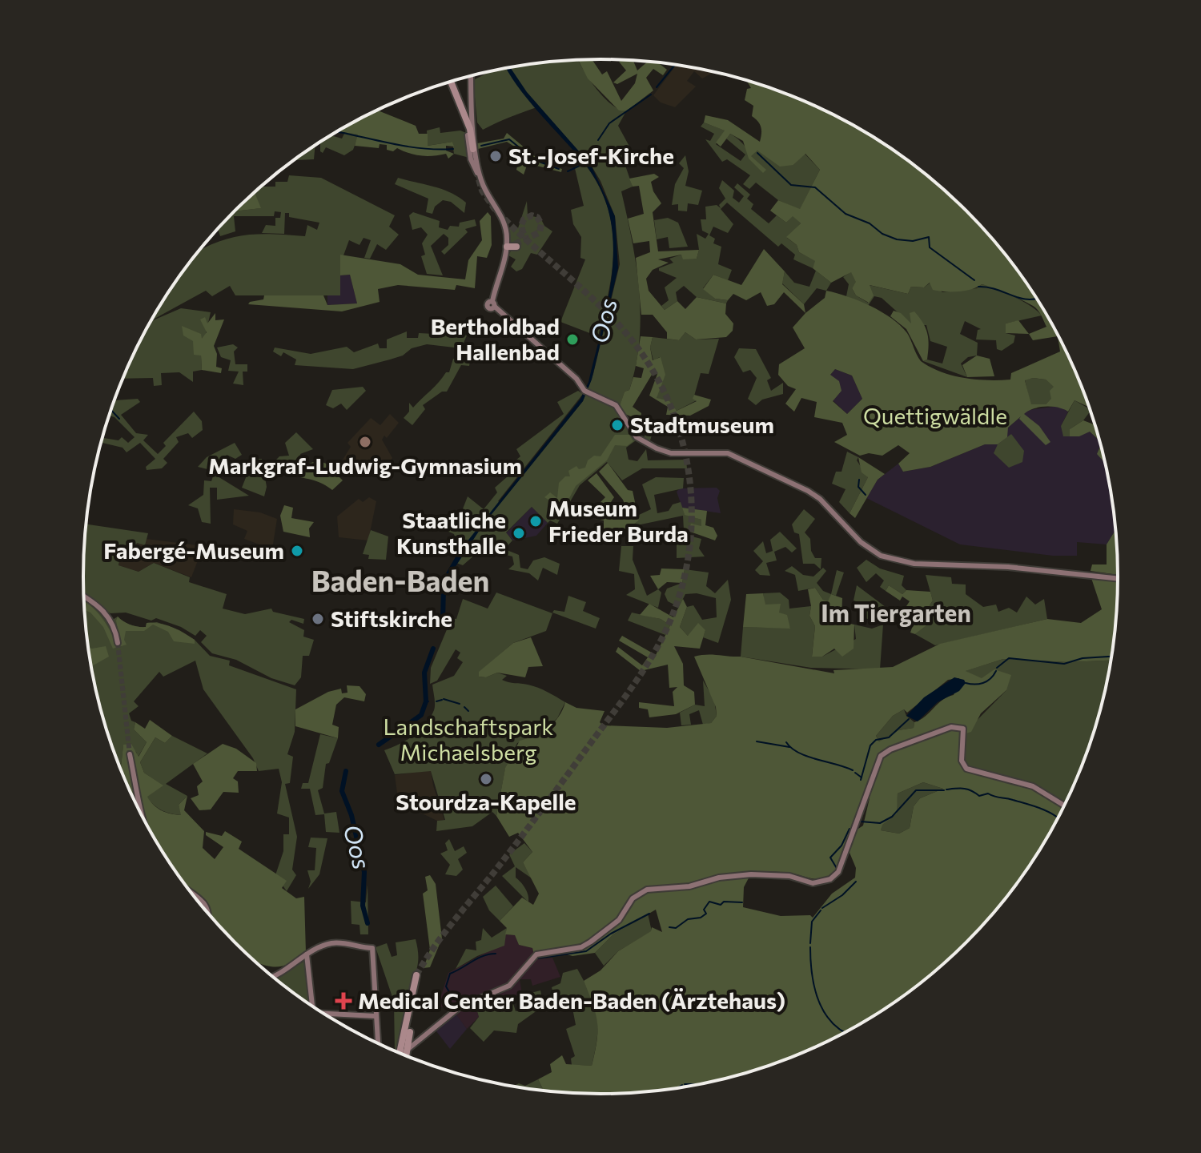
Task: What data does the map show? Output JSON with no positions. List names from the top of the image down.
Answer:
{
  "districts": ["Baden-Baden", "Im Tiergarten"],
  "water": ["Oos"],
  "parks": ["Quettigwäldle", "Landschaftspark Michaelsberg"],
  "places": {
    "other": [
      "St.-Josef-Kirche",
      "Bertholdbad Hallenbad",
      "Stadtmuseum",
      "Markgraf-Ludwig-Gymnasium",
      "Museum Frieder Burda",
      "Staatliche Kunsthalle",
      "Fabergé-Museum",
      "Stiftskirche",
      "Stourdza-Kapelle"
    ],
    "health": ["Medical Center Baden-Baden (Ärztehaus)"]
  }
}
